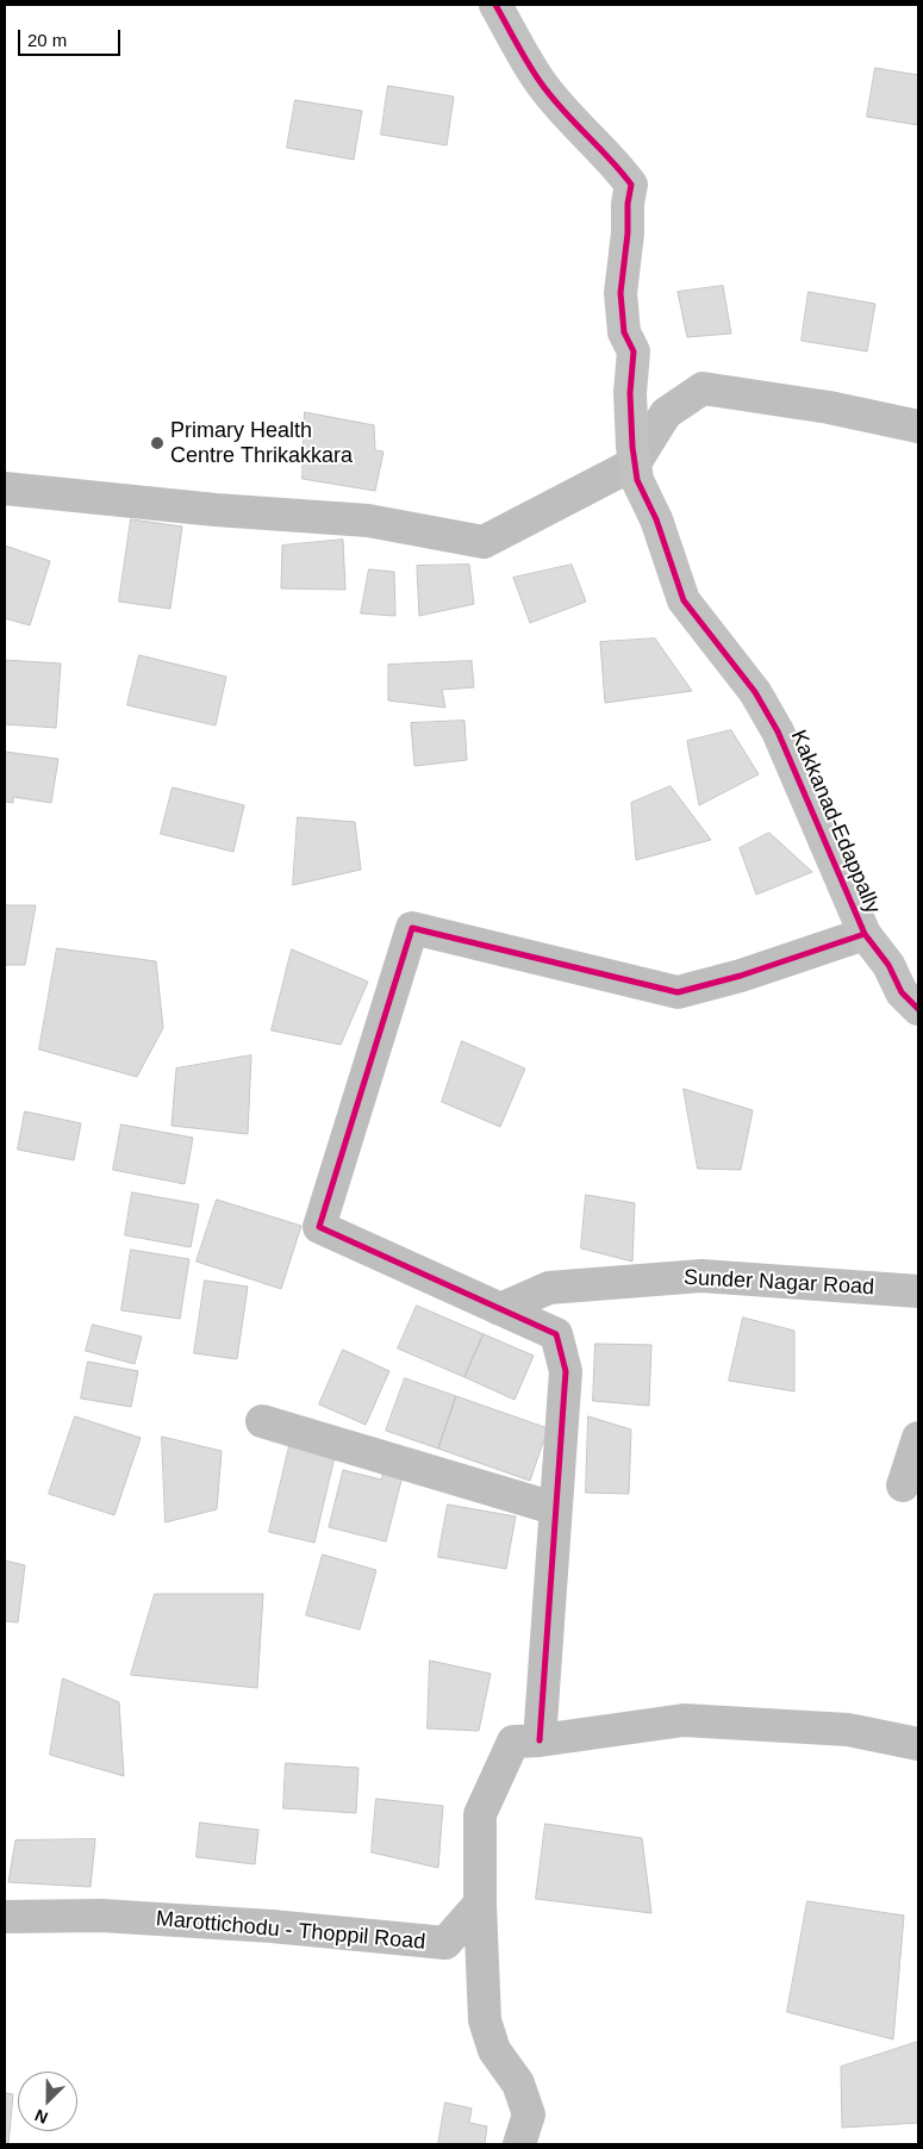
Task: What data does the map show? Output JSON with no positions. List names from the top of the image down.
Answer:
{
  "streets": {
    "street": ["Kakkanad-Edappally", "Sunder Nagar Road", "Marottichodu - Thoppil Road"]
  },
  "places": ["Primary Health Centre Thrikakkara"],
  "scale_bar": "20 m",
  "north": "bottom left"
}
